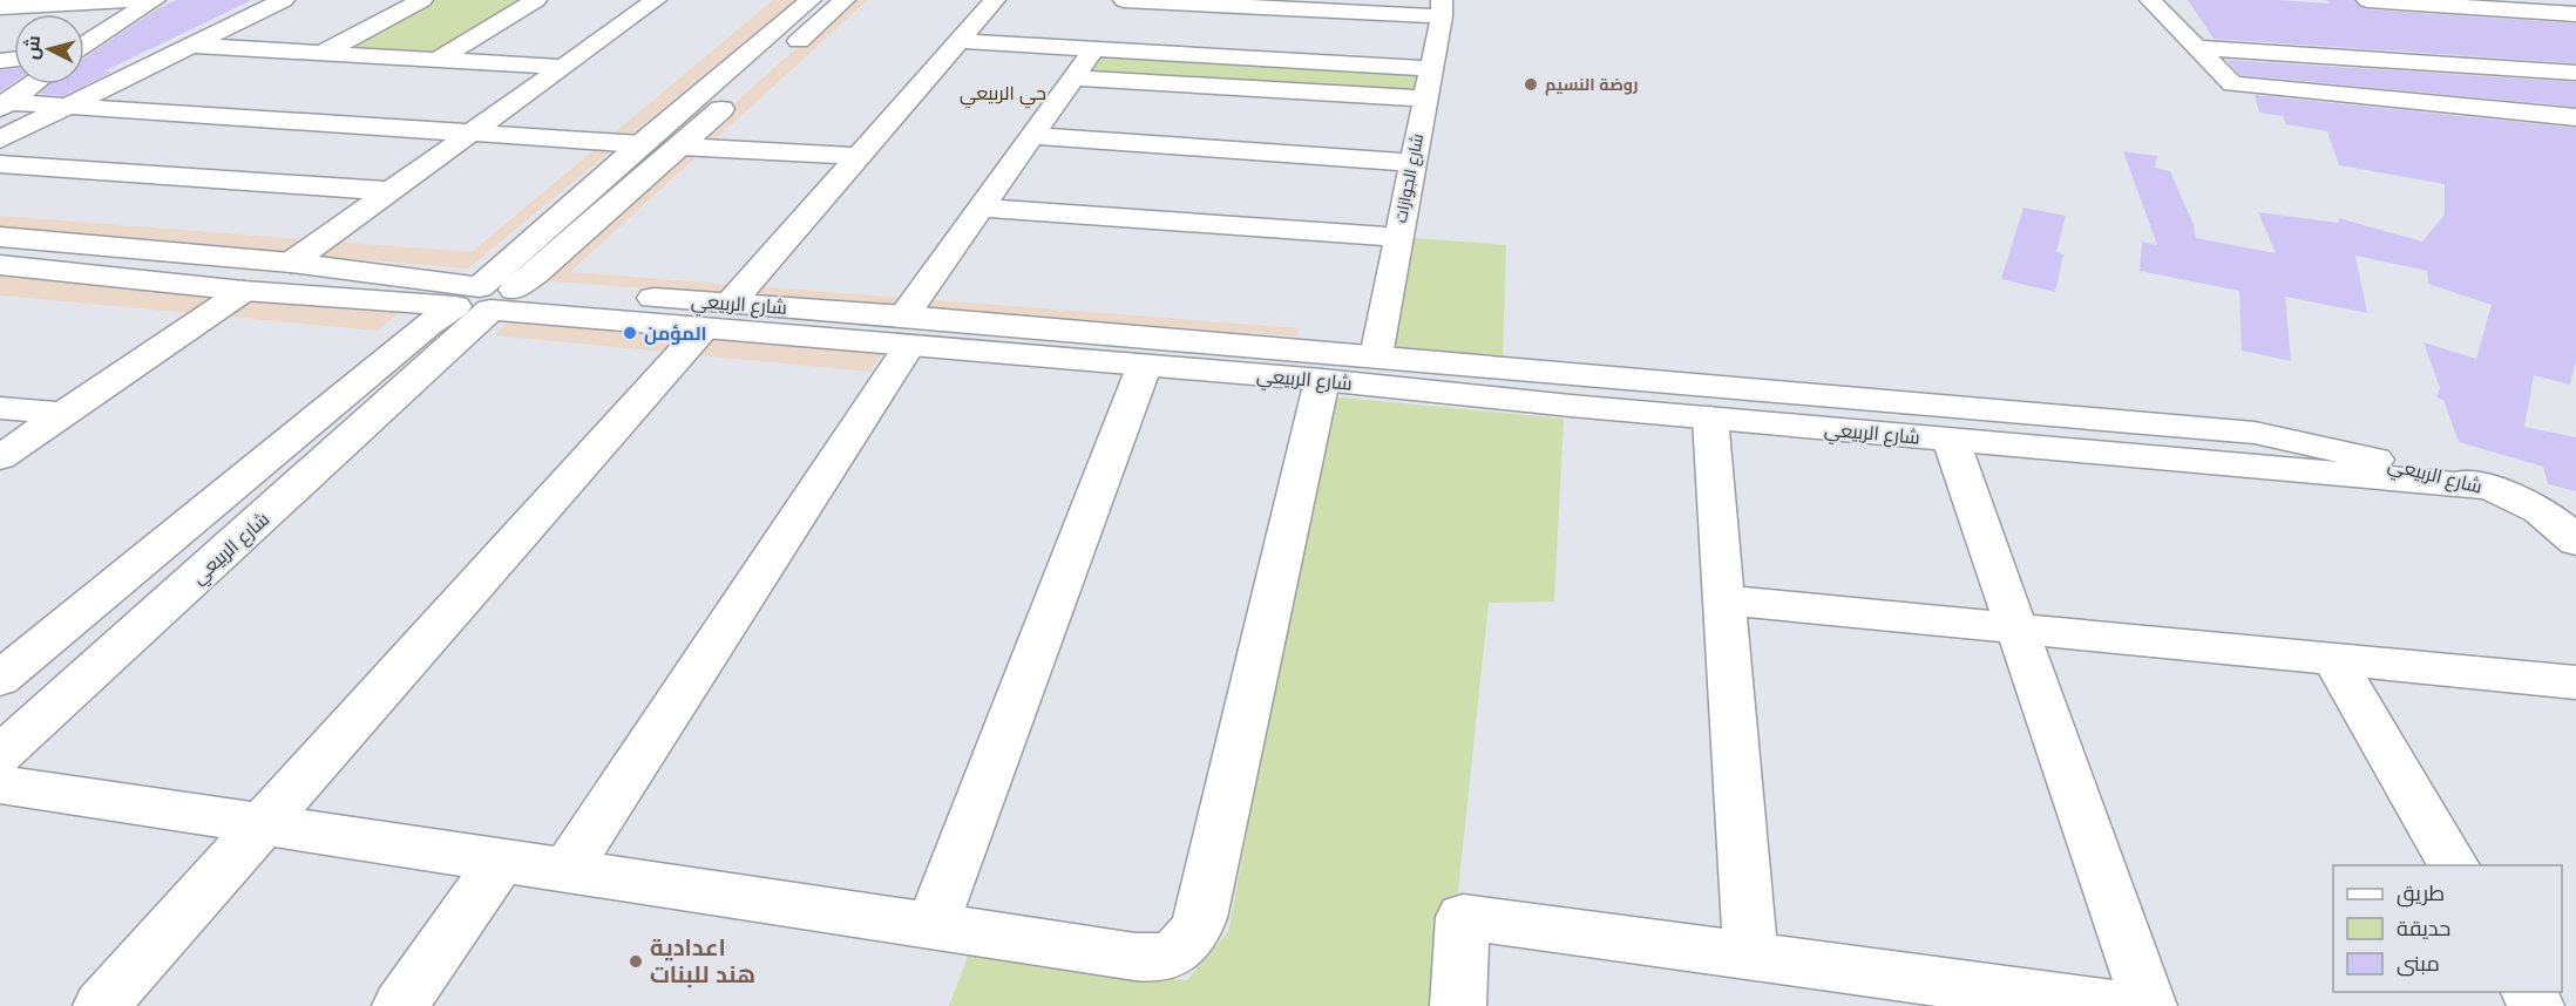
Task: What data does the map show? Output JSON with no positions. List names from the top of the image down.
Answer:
{
  "streets": {
    "street": ["شارع الجوازات", "شارع الربيعي"]
  },
  "crossings": [
    ["شارع الجوازات", "شارع الربيعي"]
  ],
  "districts": ["حي الربيعي"],
  "places": ["روضة النسيم", "المؤمن", "اعدادية هند للبنات"],
  "legend": ["طريق", "حديقة", "مبنى"],
  "north": "left"
}
